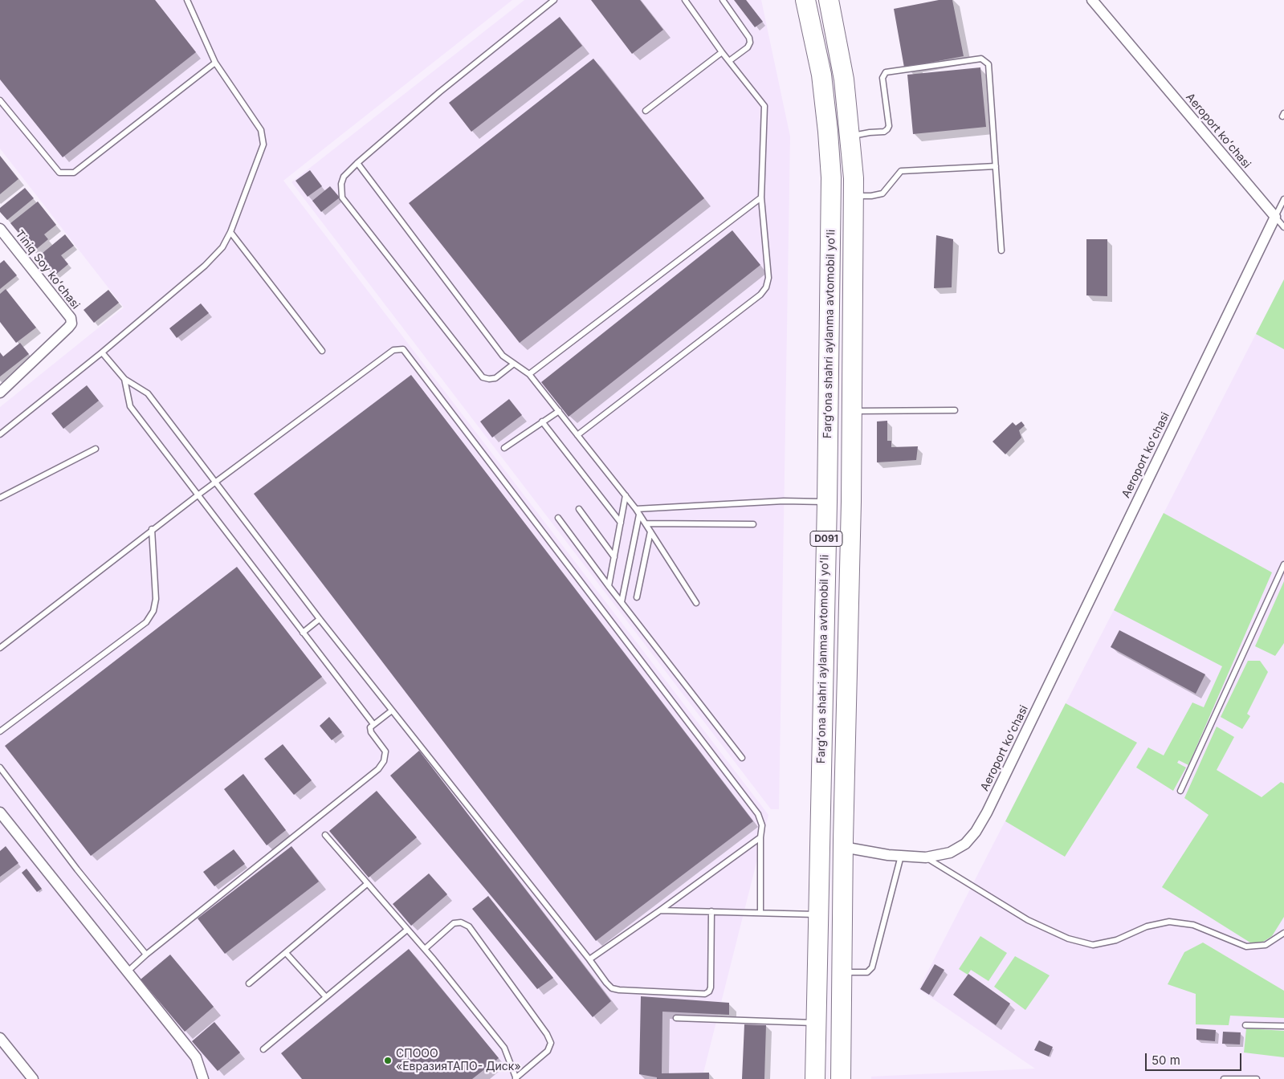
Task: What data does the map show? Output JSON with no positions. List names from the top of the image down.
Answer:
{
  "streets": {
    "highway": ["Fargʻona shahri aylanma avtomobil yoʻli", "D091"],
    "street": ["Aeroport koʻchasi", "Tiniq Soy koʻchasi"]
  },
  "crossings": [
    ["Aeroport koʻchasi", "Fargʻona shahri aylanma avtomobil yoʻli"]
  ],
  "places": ["СПООО «ЕвразияТАПО- Диск»"],
  "scale_bar": "50 m"
}
